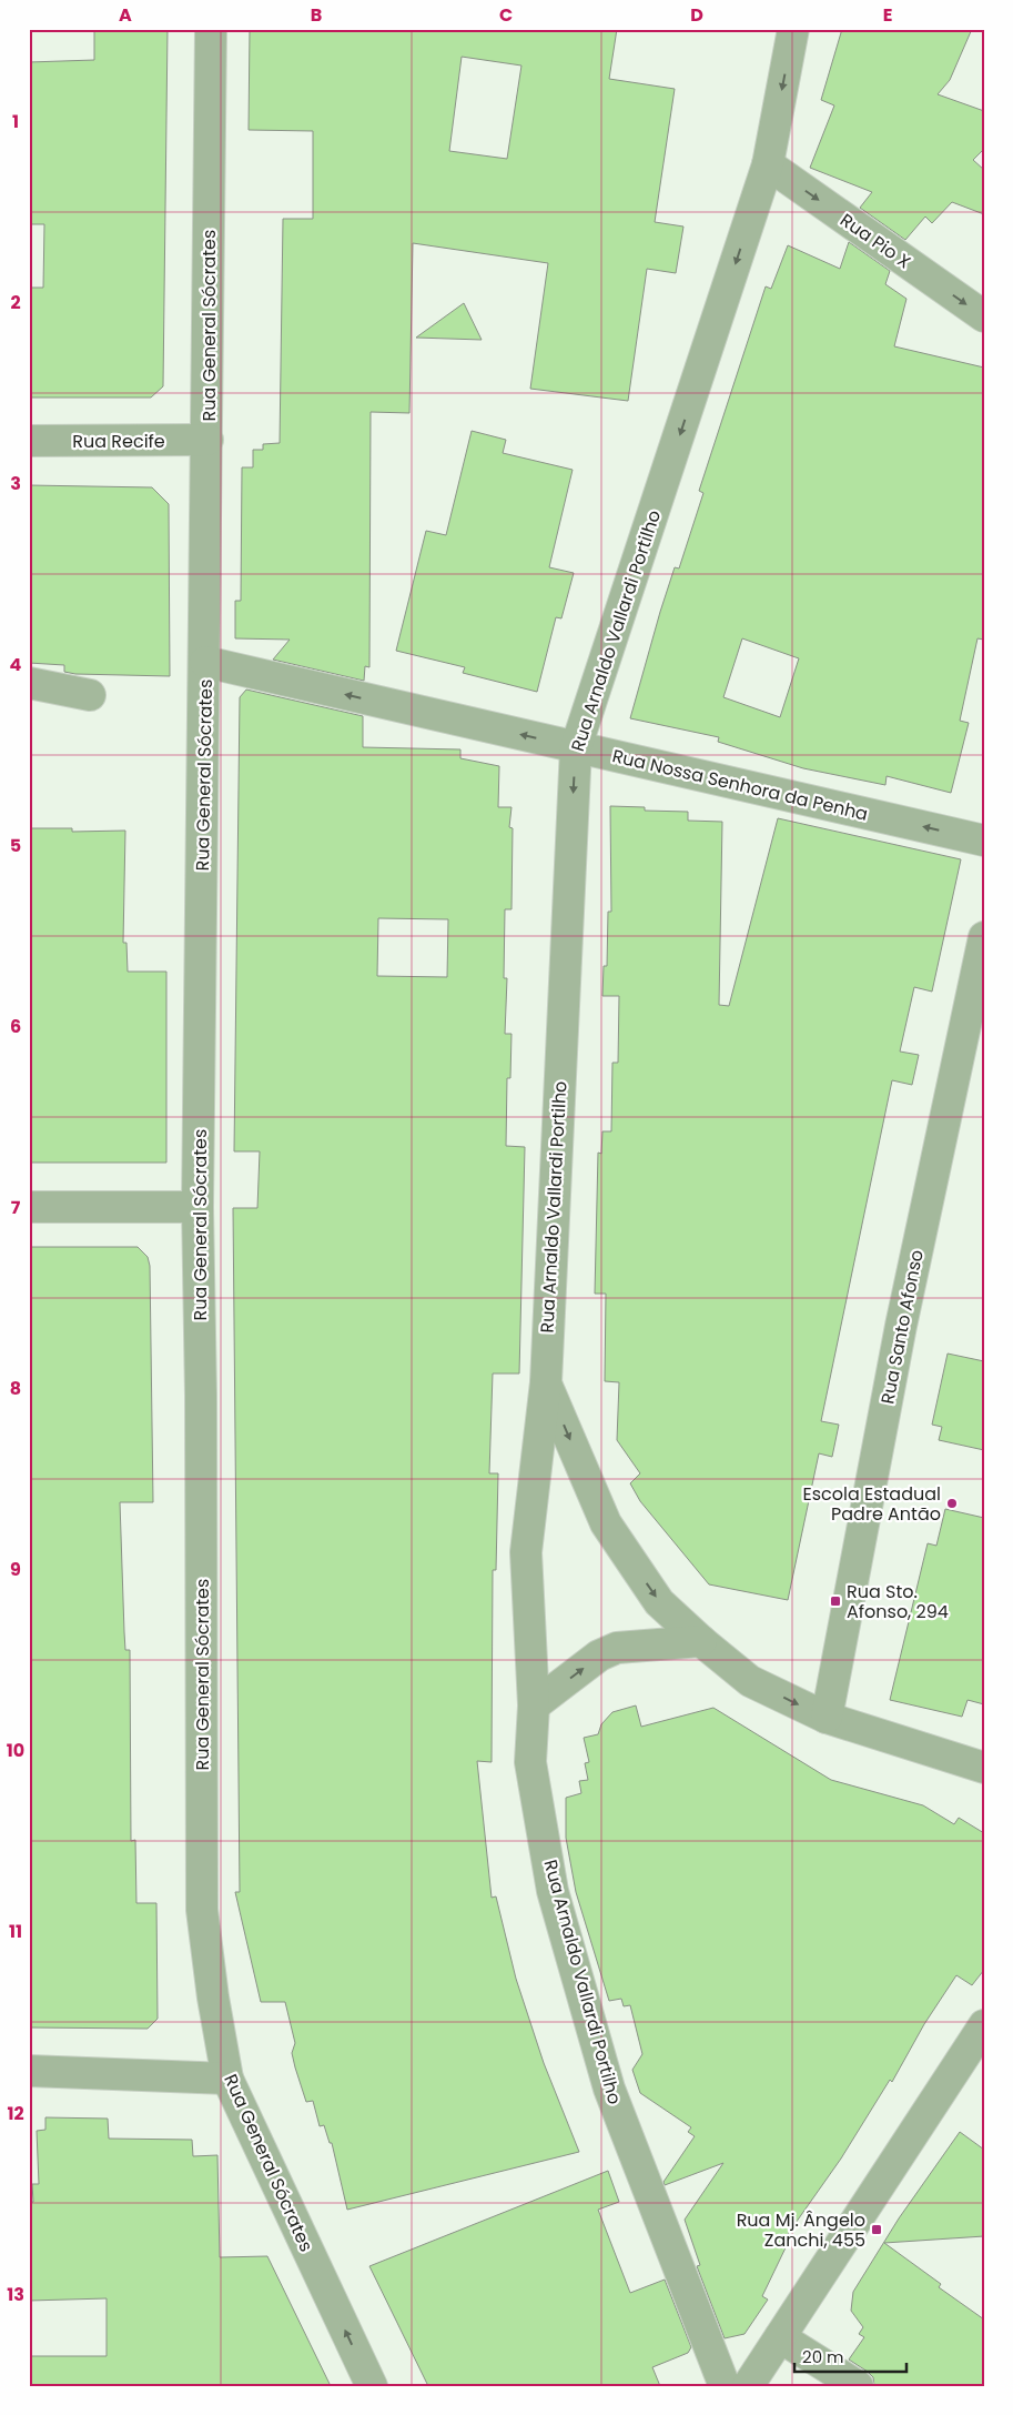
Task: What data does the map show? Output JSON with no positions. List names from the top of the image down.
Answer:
{
  "streets": {
    "street": [
      "Rua Pio X",
      "Rua General Sócrates",
      "Rua Recife",
      "Rua Arnaldo Vallardi Portilho",
      "Rua Nossa Senhora da Penha",
      "Rua Santo Afonso"
    ]
  },
  "crossings": [
    ["Rua Pio X", "Rua Arnaldo Vallardi Portilho"],
    ["Rua General Sócrates", "Rua Recife"],
    ["Rua General Sócrates", "Rua Nossa Senhora da Penha"],
    ["Rua Arnaldo Vallardi Portilho", "Rua Nossa Senhora da Penha"]
  ],
  "one_way": ["Rua Pio X", "Rua Arnaldo Vallardi Portilho", "Rua Nossa Senhora da Penha"],
  "places": {
    "other": ["Escola Estadual Padre Antão"],
    "transit": ["Rua Sto. Afonso, 294", "Rua Mj. Ângelo Zanchi, 455"]
  },
  "scale_bar": "20 m",
  "grid": {
    "columns": [
      "A",
      "B",
      "C",
      "D",
      "E"
    ],
    "rows": [
      "1",
      "2",
      "3",
      "4",
      "5",
      "6",
      "7",
      "8",
      "9",
      "10",
      "11",
      "12",
      "13"
    ]
  }
}
